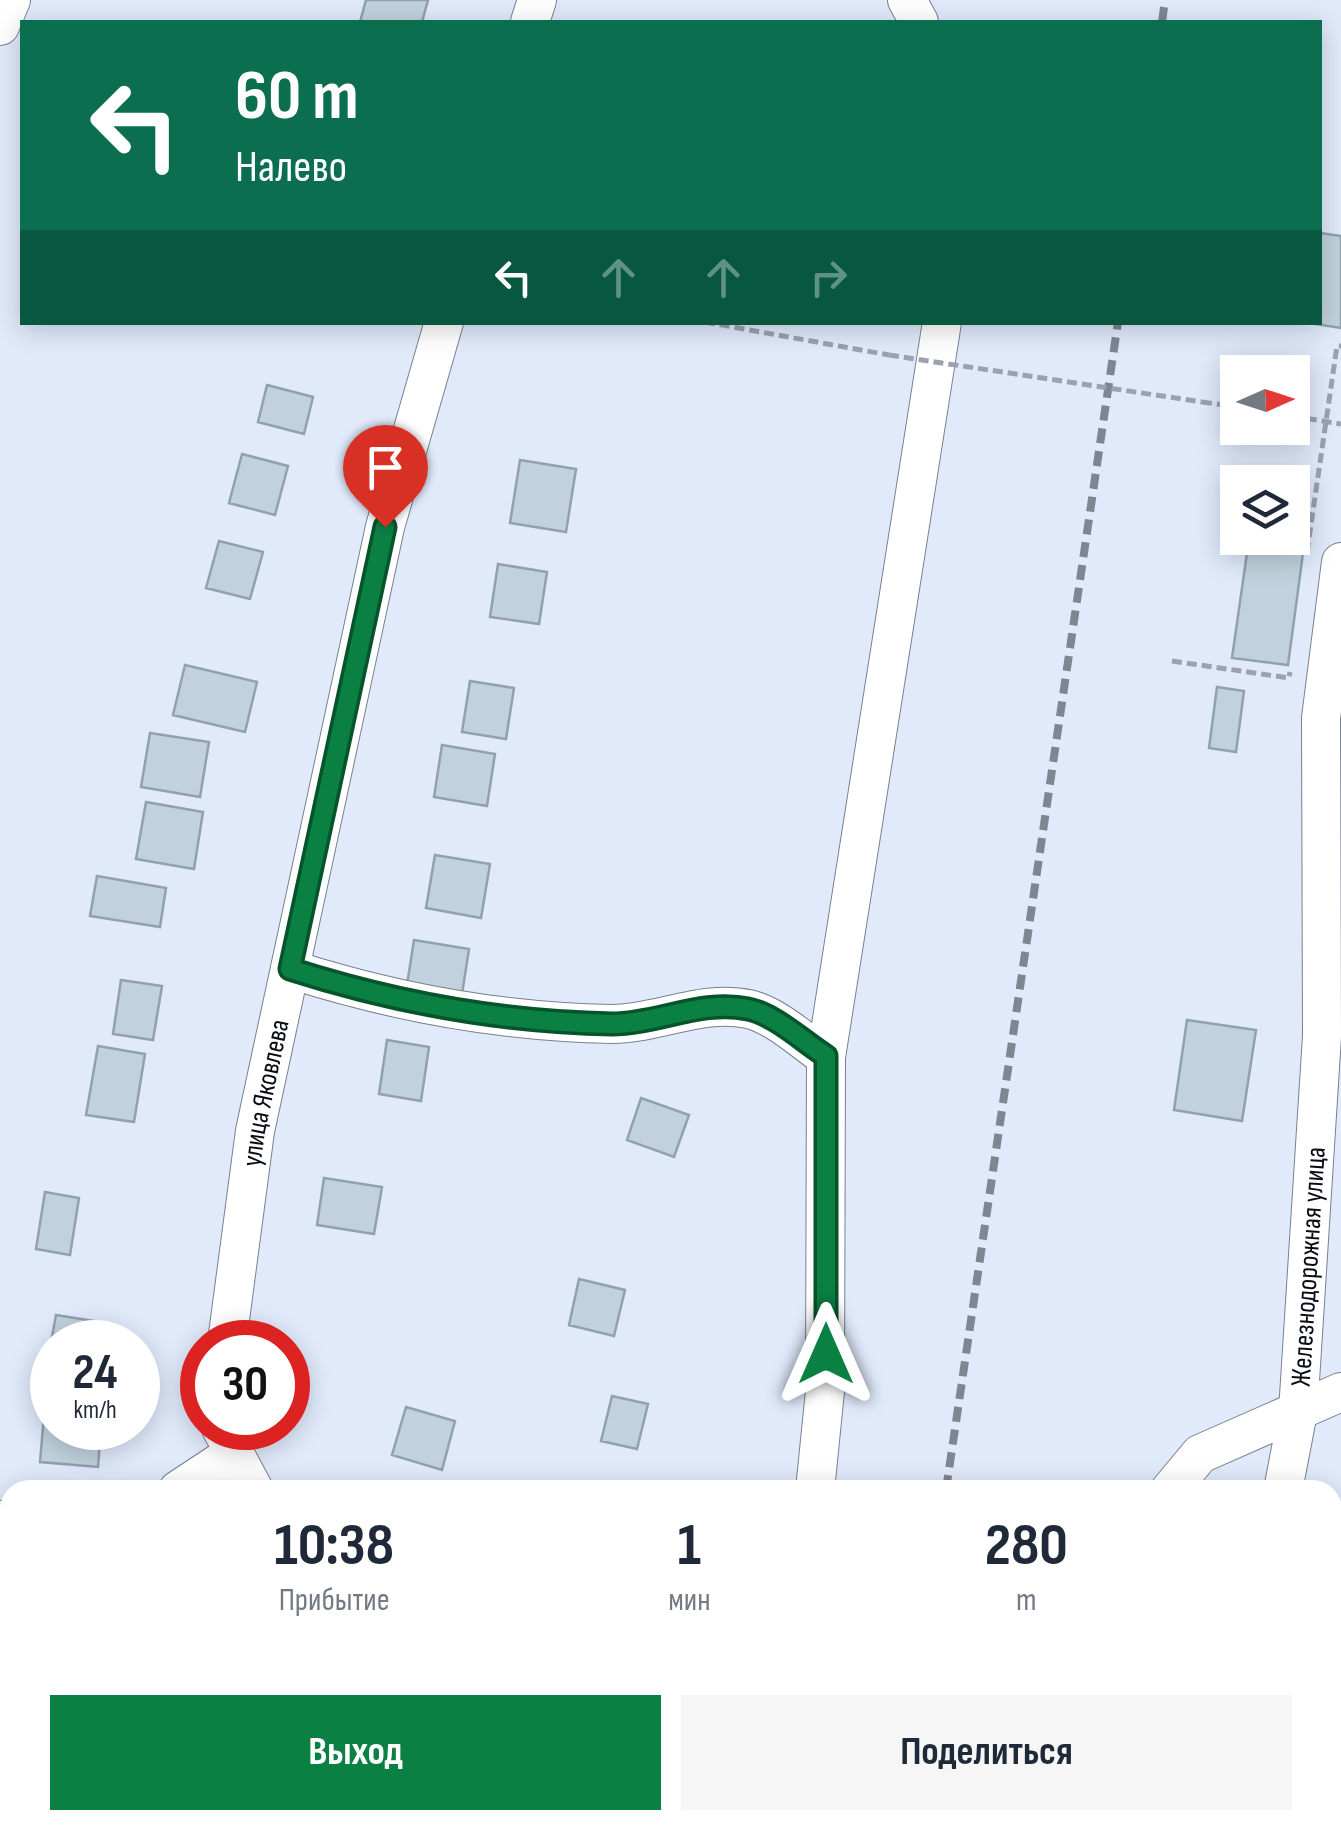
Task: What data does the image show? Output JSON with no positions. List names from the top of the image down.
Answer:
{
  "streets": {
    "street": ["улица Яковлева", "Железнодорожная улица"]
  },
  "north": "right",
  "page": {
    "turn": ["60 m", "Налево"],
    "speed": "24 km/h",
    "limit": "30",
    "eta": [
      "10:38",
      "Прибытие",
      "1",
      "мин",
      "280",
      "m"
    ],
    "buttons": ["Выход", "Поделиться"]
  }
}
